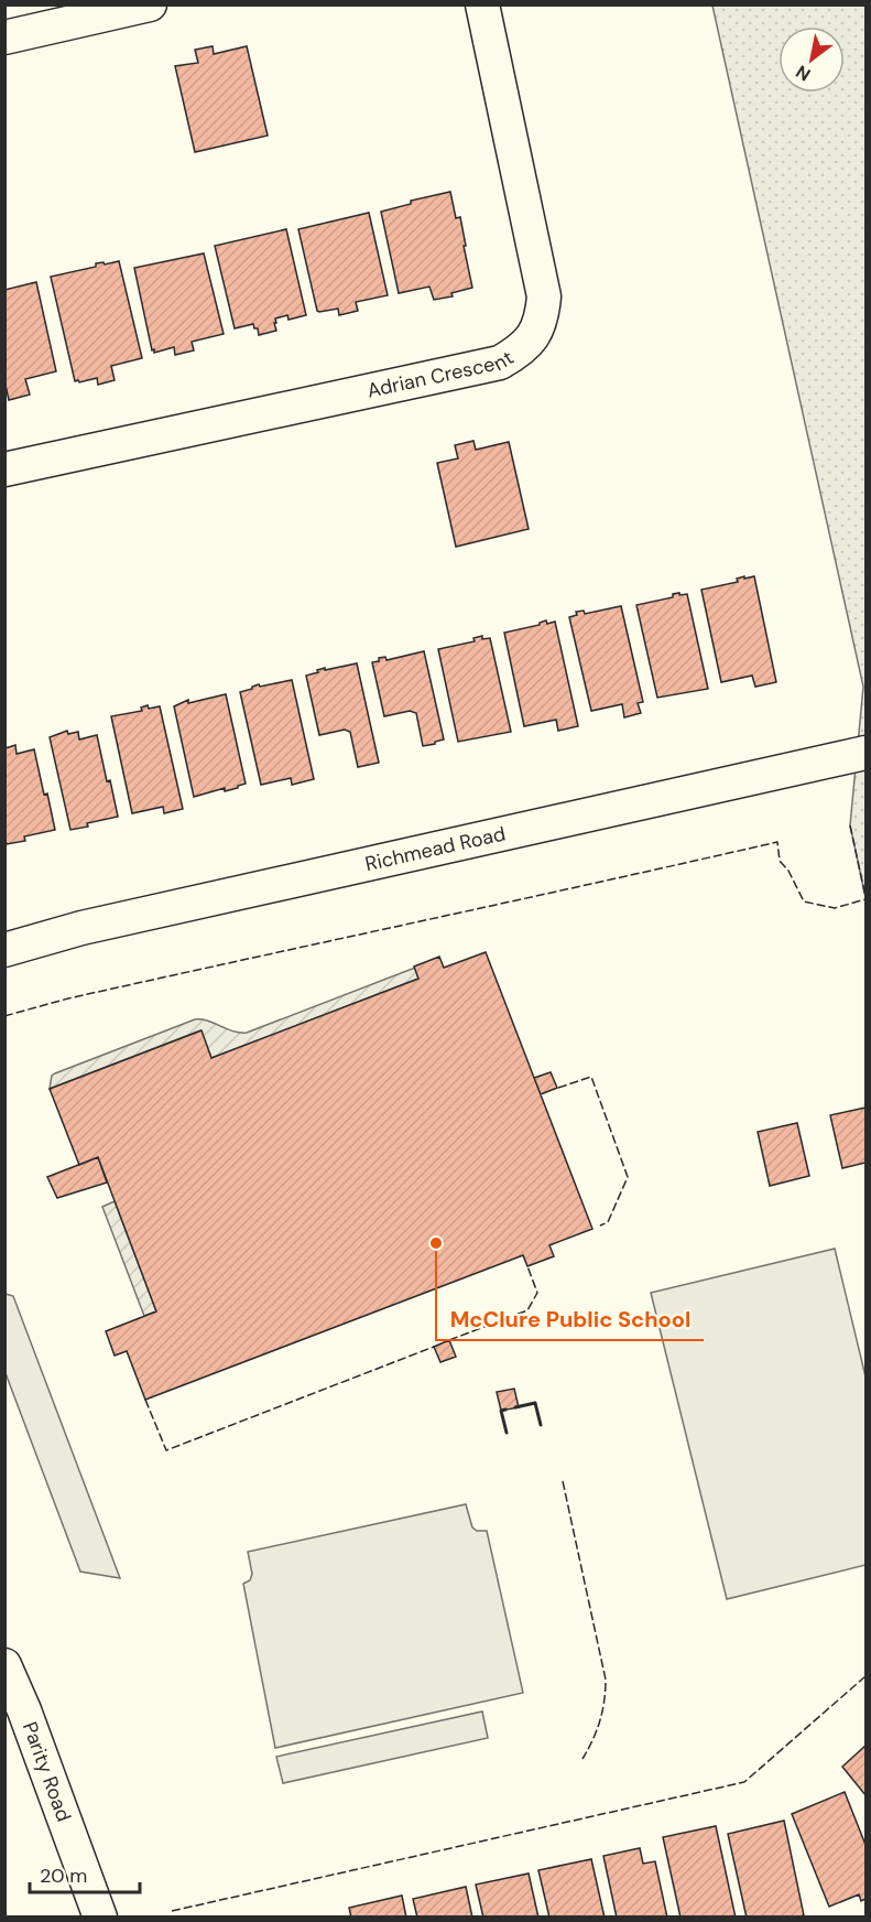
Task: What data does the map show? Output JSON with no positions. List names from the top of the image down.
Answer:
{
  "streets": {
    "street": ["Adrian Crescent", "Richmead Road", "Parity Road"]
  },
  "places": ["McClure Public School"],
  "scale_bar": "20 m",
  "north": "bottom left"
}
